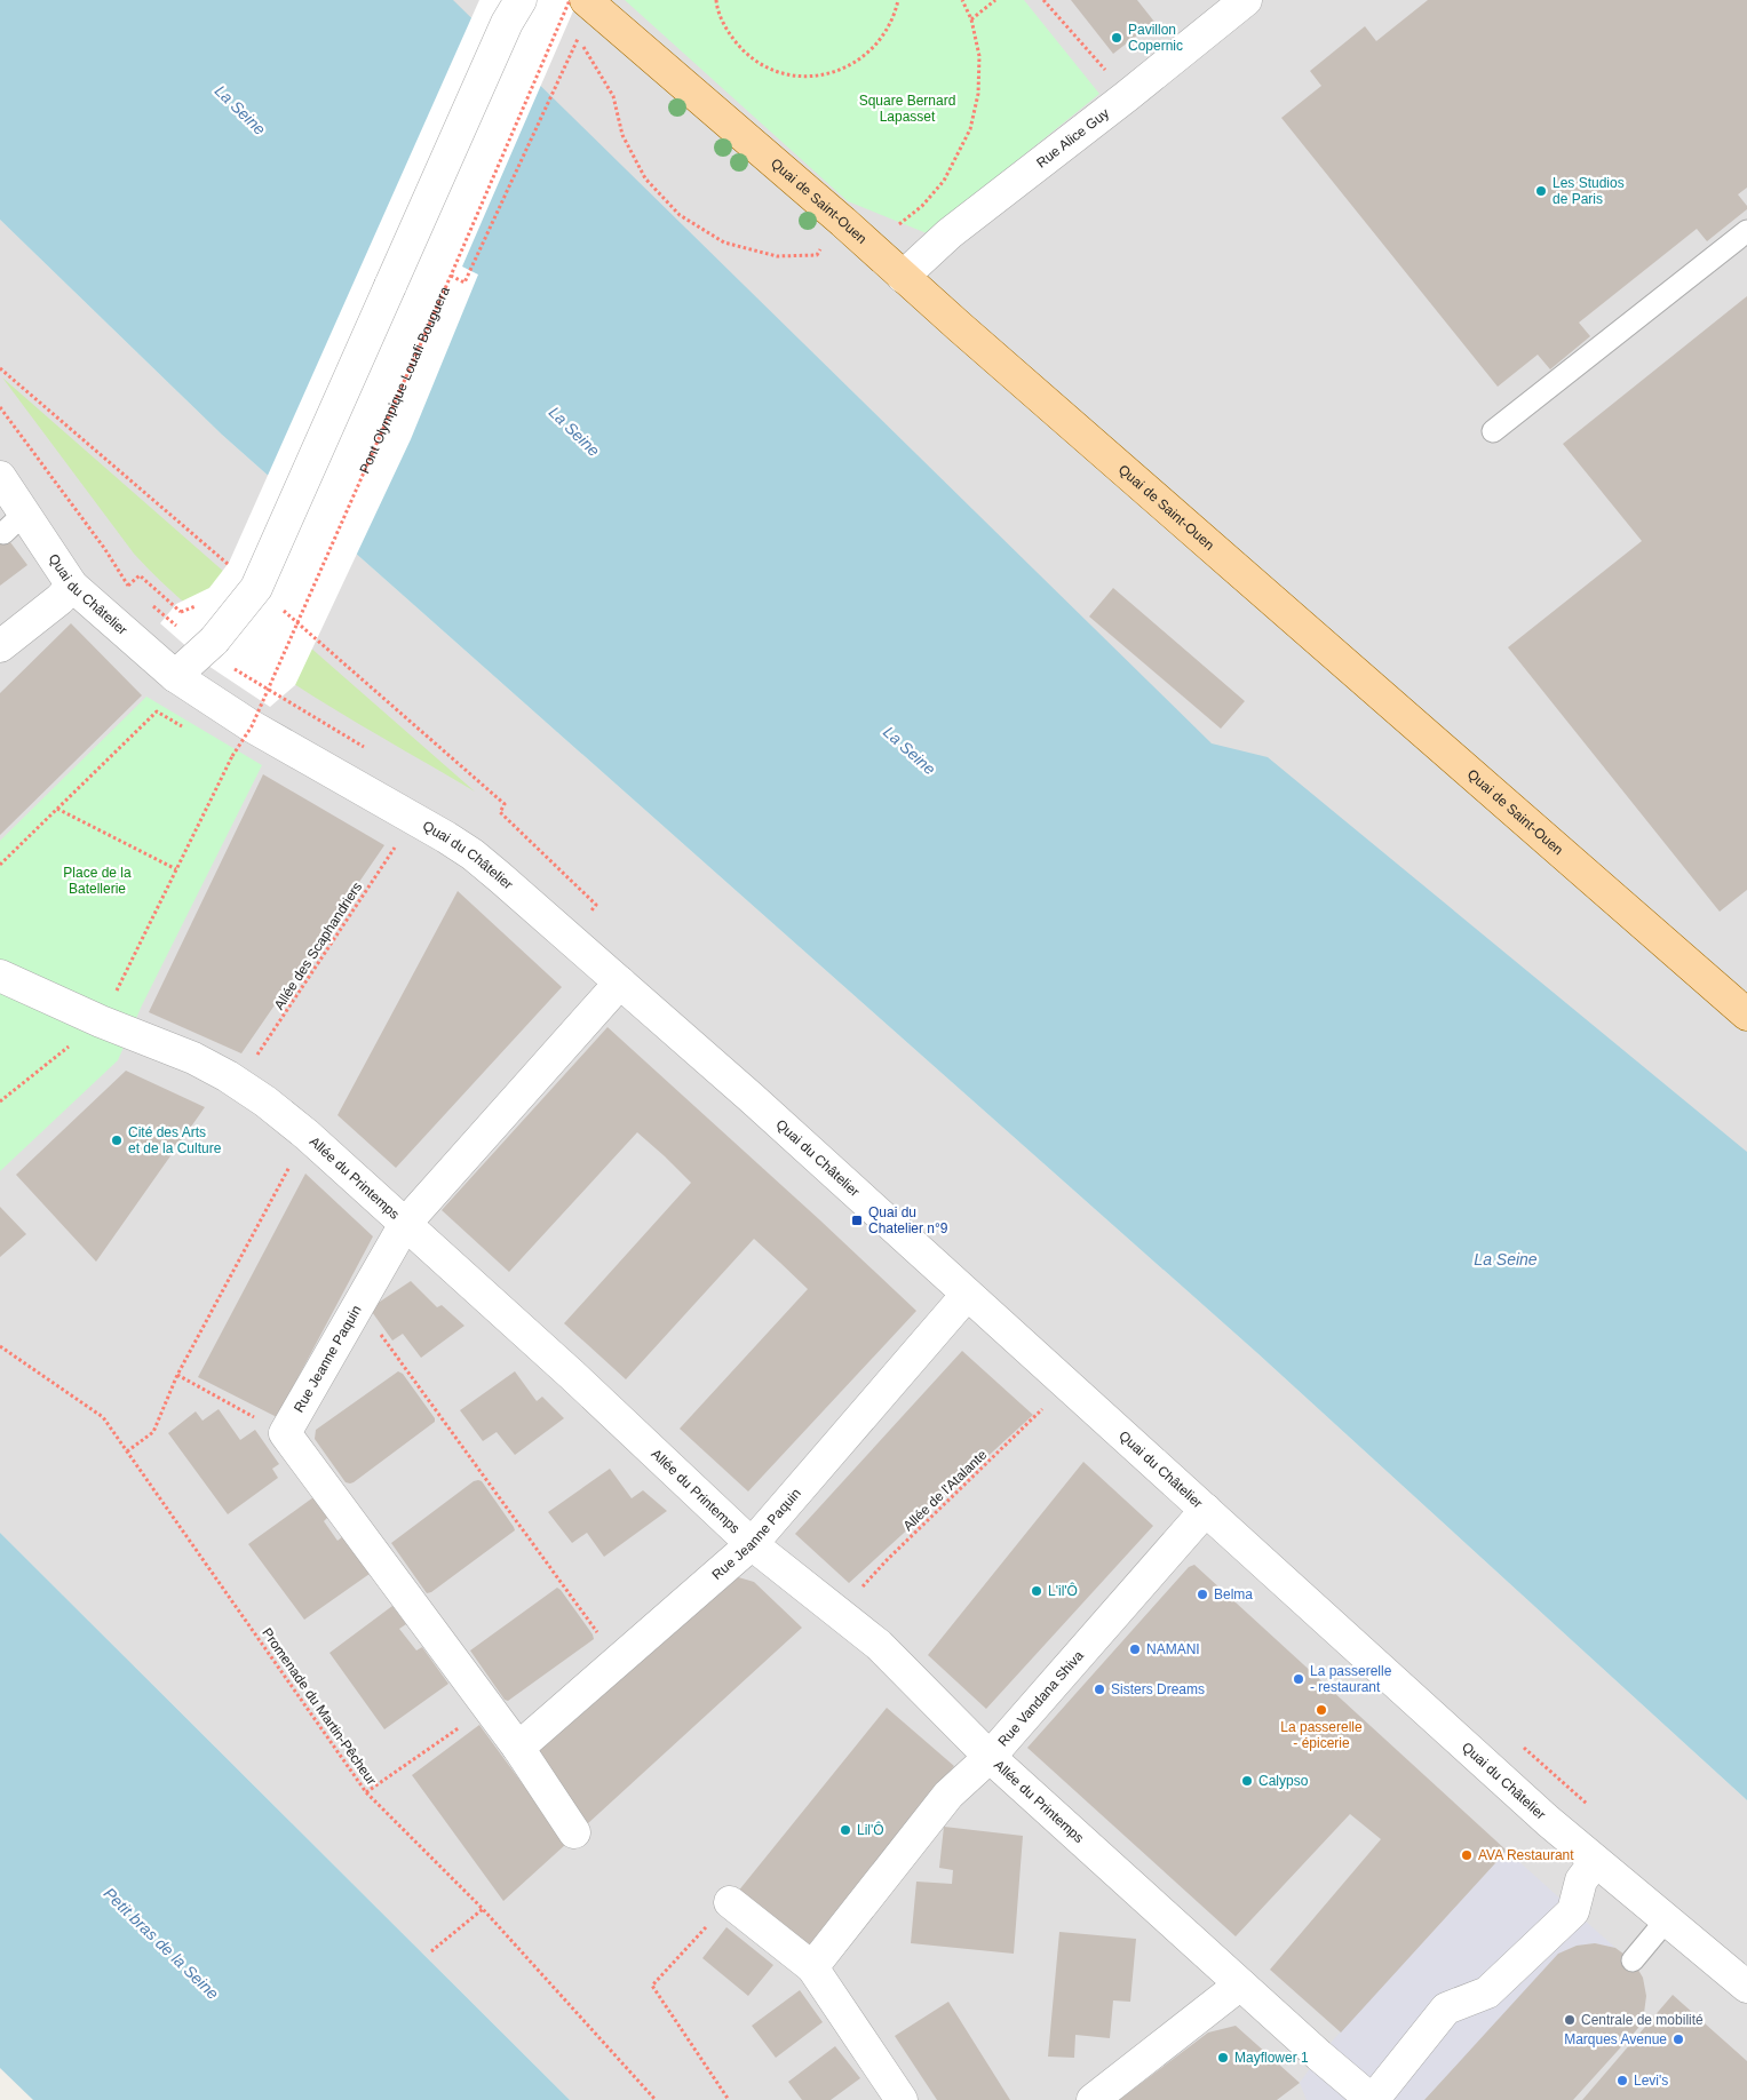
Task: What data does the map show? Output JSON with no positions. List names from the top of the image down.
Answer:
{
  "streets": {
    "main road": ["Quai de Saint-Ouen"],
    "street": [
      "Rue Alice Guy",
      "Quai du Châtelier",
      "Allée du Printemps",
      "Rue Jeanne Paquin",
      "Rue Vandana Shiva"
    ],
    "path": [
      "Pont Olympique Louafi Bouguera",
      "Allée des Scaphandriers",
      "Allée de l'Atalante",
      "Promenade du Martin-Pêcheur"
    ]
  },
  "crossings": [
    ["Rue Alice Guy", "Quai de Saint-Ouen"],
    ["Pont Olympique Louafi Bouguera", "Quai du Châtelier"],
    ["Quai du Châtelier", "Allée des Scaphandriers"],
    ["Quai du Châtelier", "Rue Jeanne Paquin"],
    ["Quai du Châtelier", "Allée de l'Atalante"],
    ["Quai du Châtelier", "Rue Vandana Shiva"],
    ["Allée des Scaphandriers", "Allée du Printemps"],
    ["Allée du Printemps", "Rue Jeanne Paquin"],
    ["Allée du Printemps", "Allée de l'Atalante"],
    ["Allée du Printemps", "Rue Vandana Shiva"]
  ],
  "water": ["La Seine", "Petit bras de la Seine"],
  "parks": ["Square Bernard Lapasset", "Place de la Batellerie"],
  "places": {
    "other": [
      "Pavillon Copernic",
      "Les Studios de Paris",
      "Cité des Arts et de la Culture",
      "L'il'Ô",
      "Belma",
      "NAMANI",
      "La passerelle - restaurant",
      "Sisters Dreams",
      "La passerelle - épicerie",
      "Calypso",
      "Lil'Ô",
      "AVA Restaurant",
      "Centrale de mobilité",
      "Marques Avenue",
      "Mayflower 1",
      "Levi's"
    ],
    "transit": ["Quai du Chatelier n°9"]
  }
}
